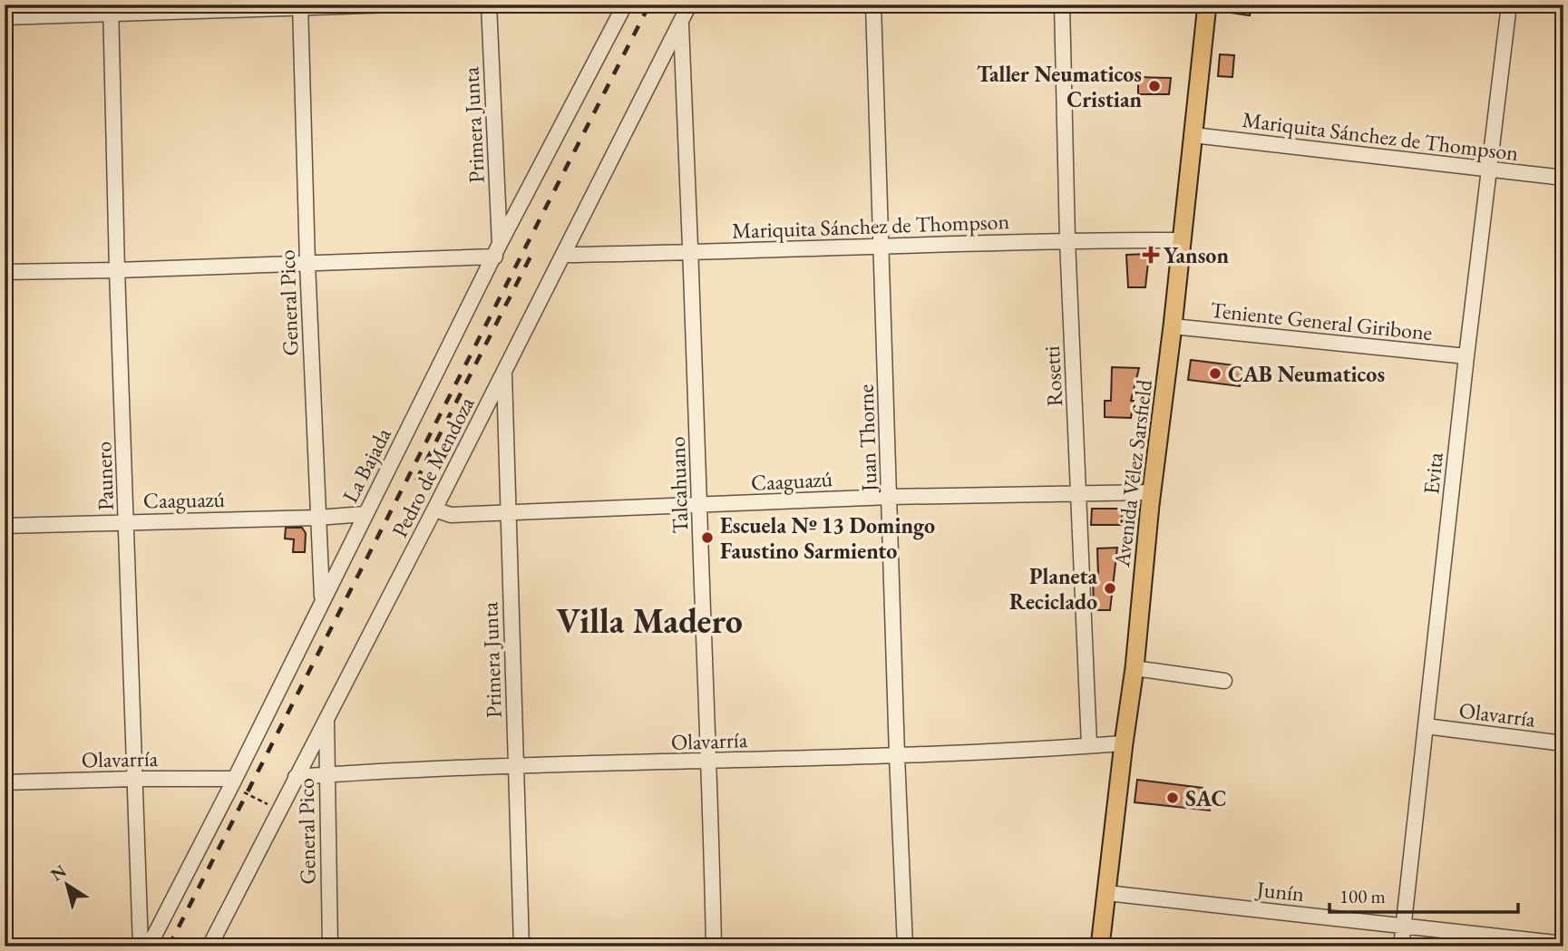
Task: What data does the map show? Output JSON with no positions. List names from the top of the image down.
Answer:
{
  "streets": {
    "main road": ["Avenida Vélez Sarsfield"],
    "street": [
      "Primera Junta",
      "Mariquita Sánchez de Thompson",
      "General Pico",
      "Teniente General Giribone",
      "Rosetti",
      "Juan Thorne",
      "La Bajada",
      "Pedro de Mendoza",
      "Evita",
      "Paunero",
      "Caaguazú",
      "Talcahuano",
      "Olavarría",
      "Junín"
    ]
  },
  "crossings": [
    ["Primera Junta", "La Bajada"],
    ["Primera Junta", "Pedro de Mendoza"],
    ["Primera Junta", "Caaguazú"],
    ["Primera Junta", "Olavarría"],
    ["Mariquita Sánchez de Thompson", "Rosetti"],
    ["Mariquita Sánchez de Thompson", "Juan Thorne"],
    ["Mariquita Sánchez de Thompson", "Pedro de Mendoza"],
    ["Mariquita Sánchez de Thompson", "Avenida Vélez Sarsfield"],
    ["Mariquita Sánchez de Thompson", "Evita"],
    ["Mariquita Sánchez de Thompson", "Talcahuano"],
    ["General Pico", "La Bajada"],
    ["General Pico", "Pedro de Mendoza"],
    ["General Pico", "Caaguazú"],
    ["General Pico", "Olavarría"],
    ["Teniente General Giribone", "Avenida Vélez Sarsfield"],
    ["Teniente General Giribone", "Evita"],
    ["Rosetti", "Caaguazú"],
    ["Rosetti", "Olavarría"],
    ["Juan Thorne", "Caaguazú"],
    ["Juan Thorne", "Olavarría"],
    ["La Bajada", "Caaguazú"],
    ["La Bajada", "Olavarría"],
    ["Pedro de Mendoza", "Caaguazú"],
    ["Pedro de Mendoza", "Talcahuano"],
    ["Pedro de Mendoza", "Olavarría"],
    ["Avenida Vélez Sarsfield", "Caaguazú"],
    ["Avenida Vélez Sarsfield", "Olavarría"],
    ["Avenida Vélez Sarsfield", "Junín"],
    ["Evita", "Olavarría"],
    ["Evita", "Junín"],
    ["Paunero", "Caaguazú"],
    ["Paunero", "Olavarría"],
    ["Caaguazú", "Talcahuano"],
    ["Talcahuano", "Olavarría"]
  ],
  "districts": ["Villa Madero"],
  "places": {
    "other": [
      "Taller Neumaticos Cristian",
      "CAB Neumaticos",
      "Escuela Nº 13 Domingo Faustino Sarmiento",
      "Planeta Reciclado",
      "SAC"
    ],
    "health": ["Yanson"]
  },
  "scale_bar": "100 m",
  "north": "top left"
}
